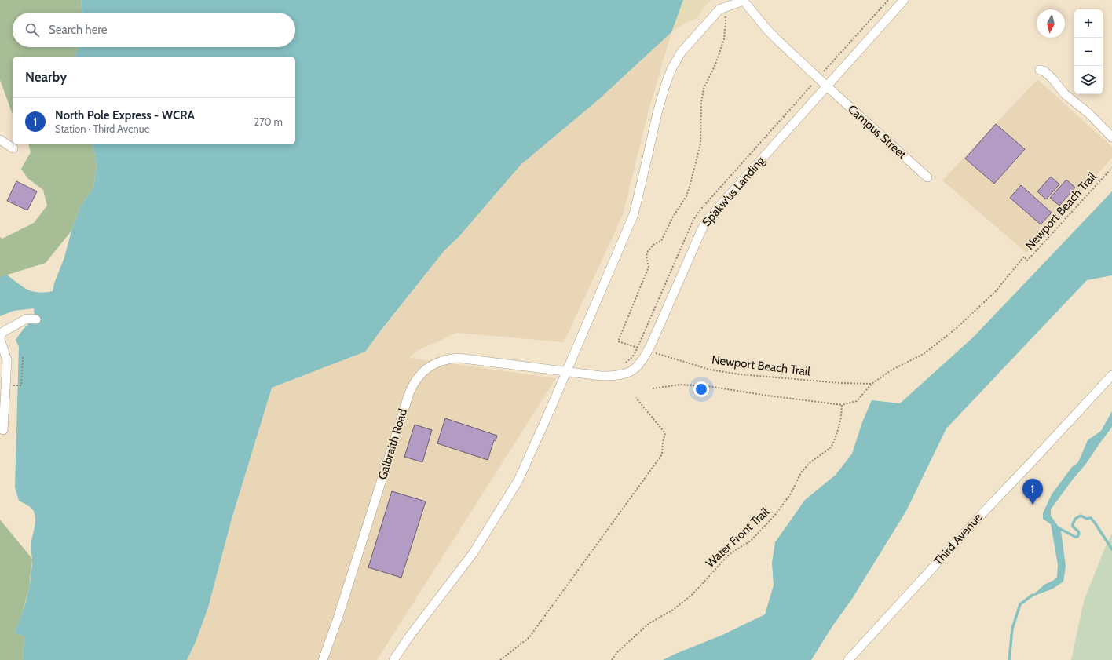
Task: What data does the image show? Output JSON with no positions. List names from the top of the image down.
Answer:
{
  "streets": {
    "street": [
      "Campus Street",
      "Sp’akw’us Landing",
      "Galbraith Road",
      "Third Avenue"
    ],
    "path": ["Newport Beach Trail", "Water Front Trail"]
  },
  "crossings": [
    ["Campus Street", "Sp’akw’us Landing"],
    ["Sp’akw’us Landing", "Galbraith Road"]
  ],
  "north": "bottom",
  "page": {
    "map_buttons": ["+", "−"],
    "search": "Search here",
    "heading": "Nearby",
    "list": [
      {
        "mark": "1",
        "name": "North Pole Express - WCRA",
        "note": "Station · Third Avenue",
        "value": "270 m"
      }
    ],
    "pins": "1"
  }
}
